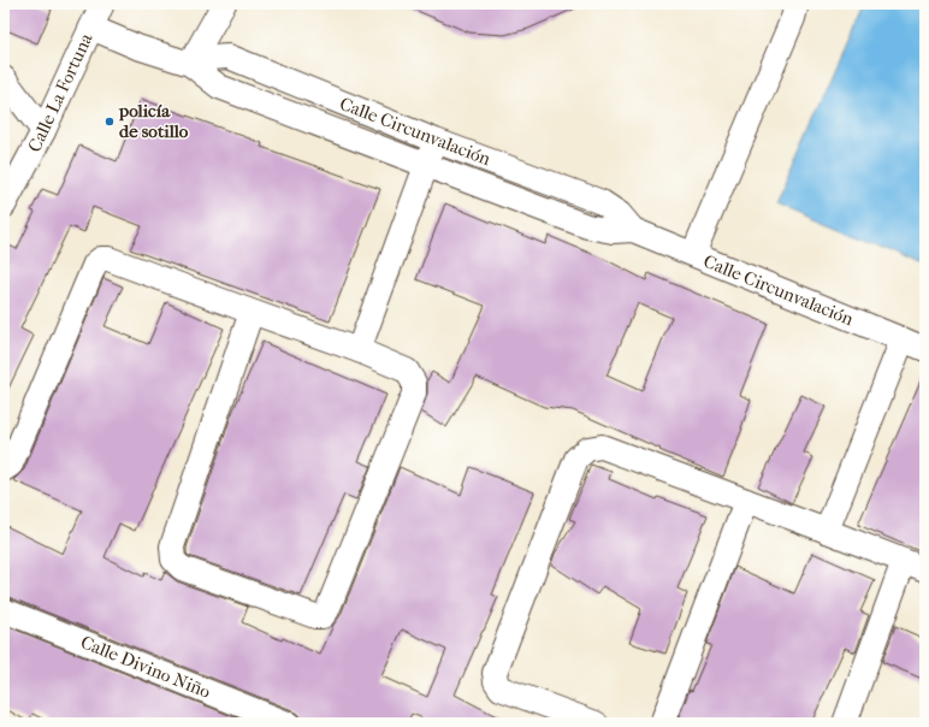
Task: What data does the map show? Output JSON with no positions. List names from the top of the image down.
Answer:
{
  "streets": {
    "street": ["Calle La Fortuna", "Calle Circunvalación", "Calle Divino Niño"]
  },
  "crossings": [
    ["Calle La Fortuna", "Calle Circunvalación"]
  ],
  "places": ["policía de sotillo"]
}
